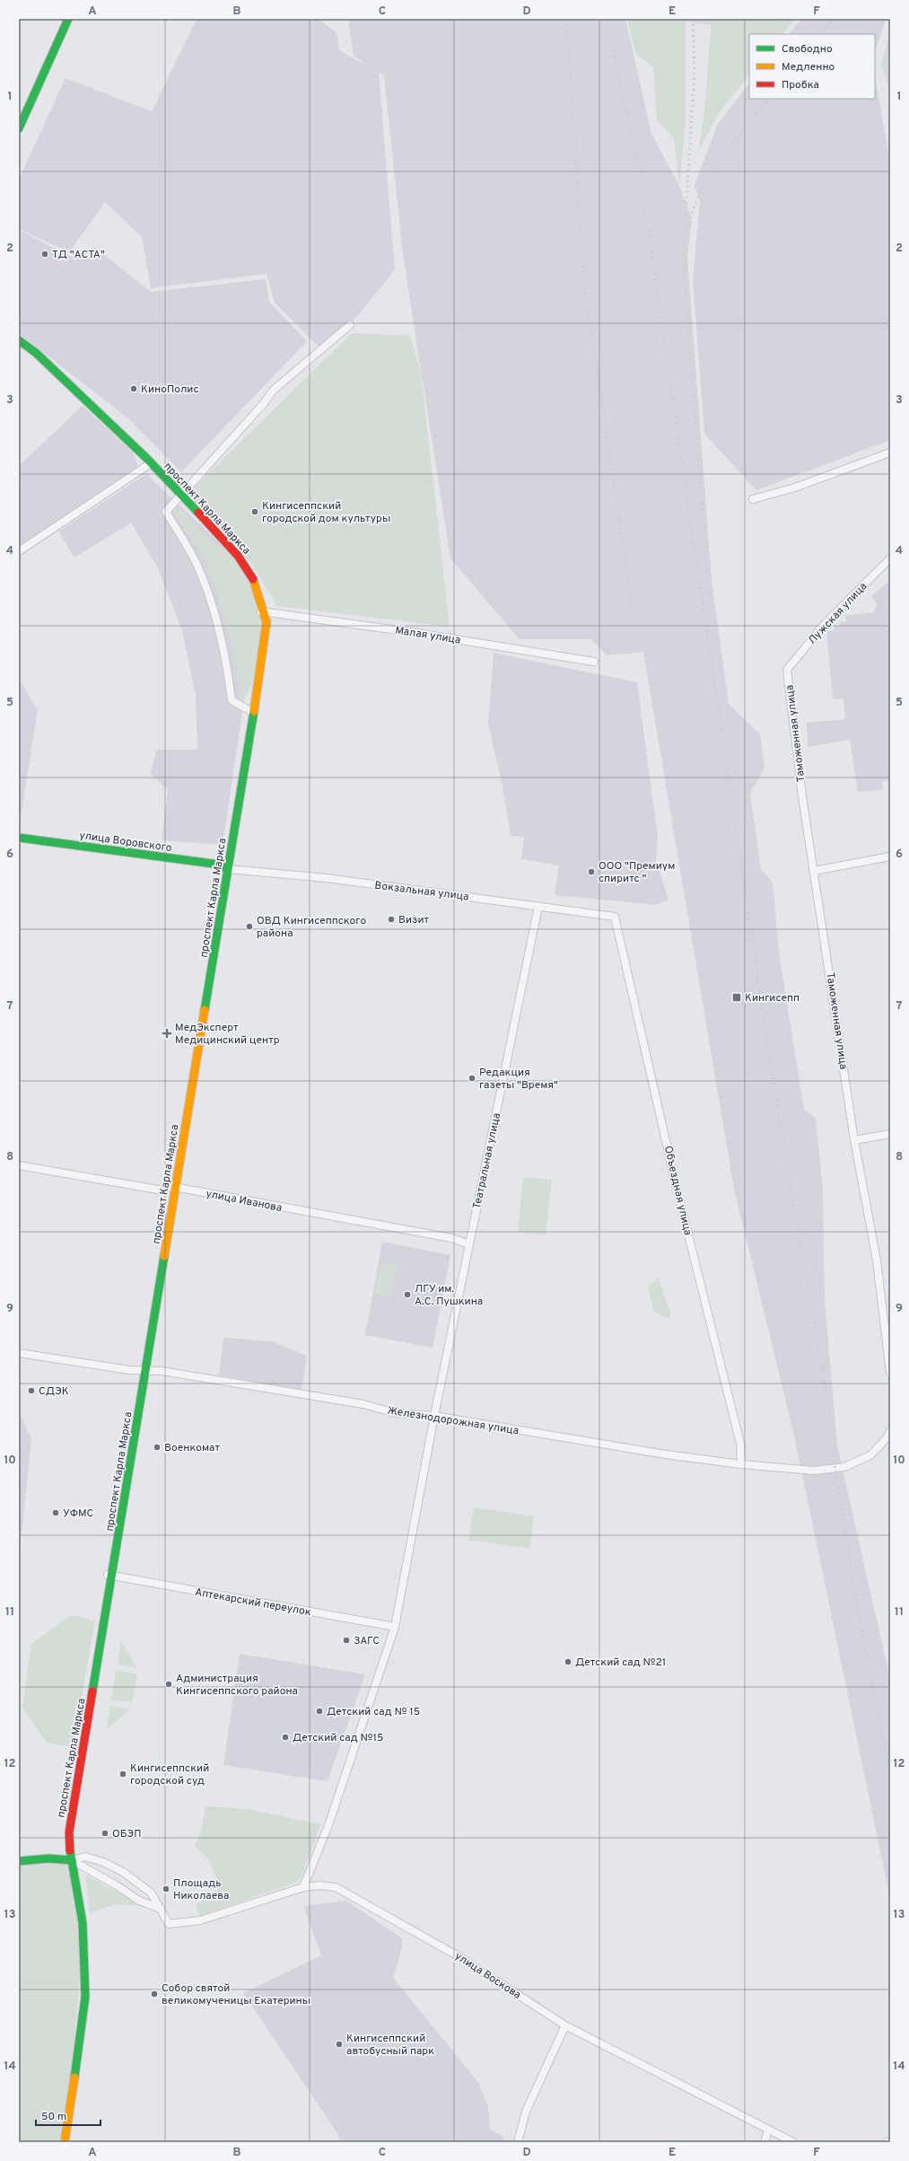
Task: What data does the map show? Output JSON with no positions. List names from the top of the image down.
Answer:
{
  "streets": {
    "main road": ["проспект Карла Маркса", "улица Воровского"],
    "street": [
      "Лужская улица",
      "Малая улица",
      "Таможенная улица",
      "Вокзальная улица",
      "Театральная улица",
      "Объездная улица",
      "улица Иванова",
      "Железнодорожная улица",
      "Аптекарский переулок",
      "улица Воскова"
    ]
  },
  "crossings": [
    ["проспект Карла Маркса", "Малая улица"],
    ["проспект Карла Маркса", "улица Воровского"],
    ["проспект Карла Маркса", "Вокзальная улица"],
    ["проспект Карла Маркса", "улица Иванова"],
    ["проспект Карла Маркса", "Железнодорожная улица"],
    ["проспект Карла Маркса", "Аптекарский переулок"],
    ["Лужская улица", "Таможенная улица"],
    ["улица Воровского", "Вокзальная улица"],
    ["Вокзальная улица", "Театральная улица"],
    ["Вокзальная улица", "Объездная улица"],
    ["Театральная улица", "улица Иванова"],
    ["Театральная улица", "Железнодорожная улица"],
    ["Объездная улица", "Железнодорожная улица"]
  ],
  "places": {
    "other": [
      "ТД \"АСТА\"",
      "КиноПолис",
      "Кингисеппский городской дом культуры",
      "ООО \"Премиум спиритс \"",
      "Визит",
      "ОВД Кингисеппского района",
      "Редакция газеты \"Время\"",
      "ЛГУ им. А.С. Пушкина",
      "СДЭК",
      "Военкомат",
      "УФМС",
      "ЗАГС",
      "Детский сад №21",
      "Администрация Кингисеппского района",
      "Детский сад № 15",
      "Детский сад №15",
      "Кингисеппский городской суд",
      "ОБЭП",
      "Площадь Николаева",
      "Собор святой великомученицы Екатерины",
      "Кингисеппский автобусный парк"
    ],
    "transit": ["Кингисепп"],
    "health": ["МедЭксперт Медицинский центр"]
  },
  "legend": ["Свободно", "Медленно", "Пробка"],
  "scale_bar": "50 m",
  "grid": {
    "columns": [
      "A",
      "B",
      "C",
      "D",
      "E",
      "F"
    ],
    "rows": [
      "1",
      "2",
      "3",
      "4",
      "5",
      "6",
      "7",
      "8",
      "9",
      "10",
      "11",
      "12",
      "13",
      "14"
    ]
  }
}
